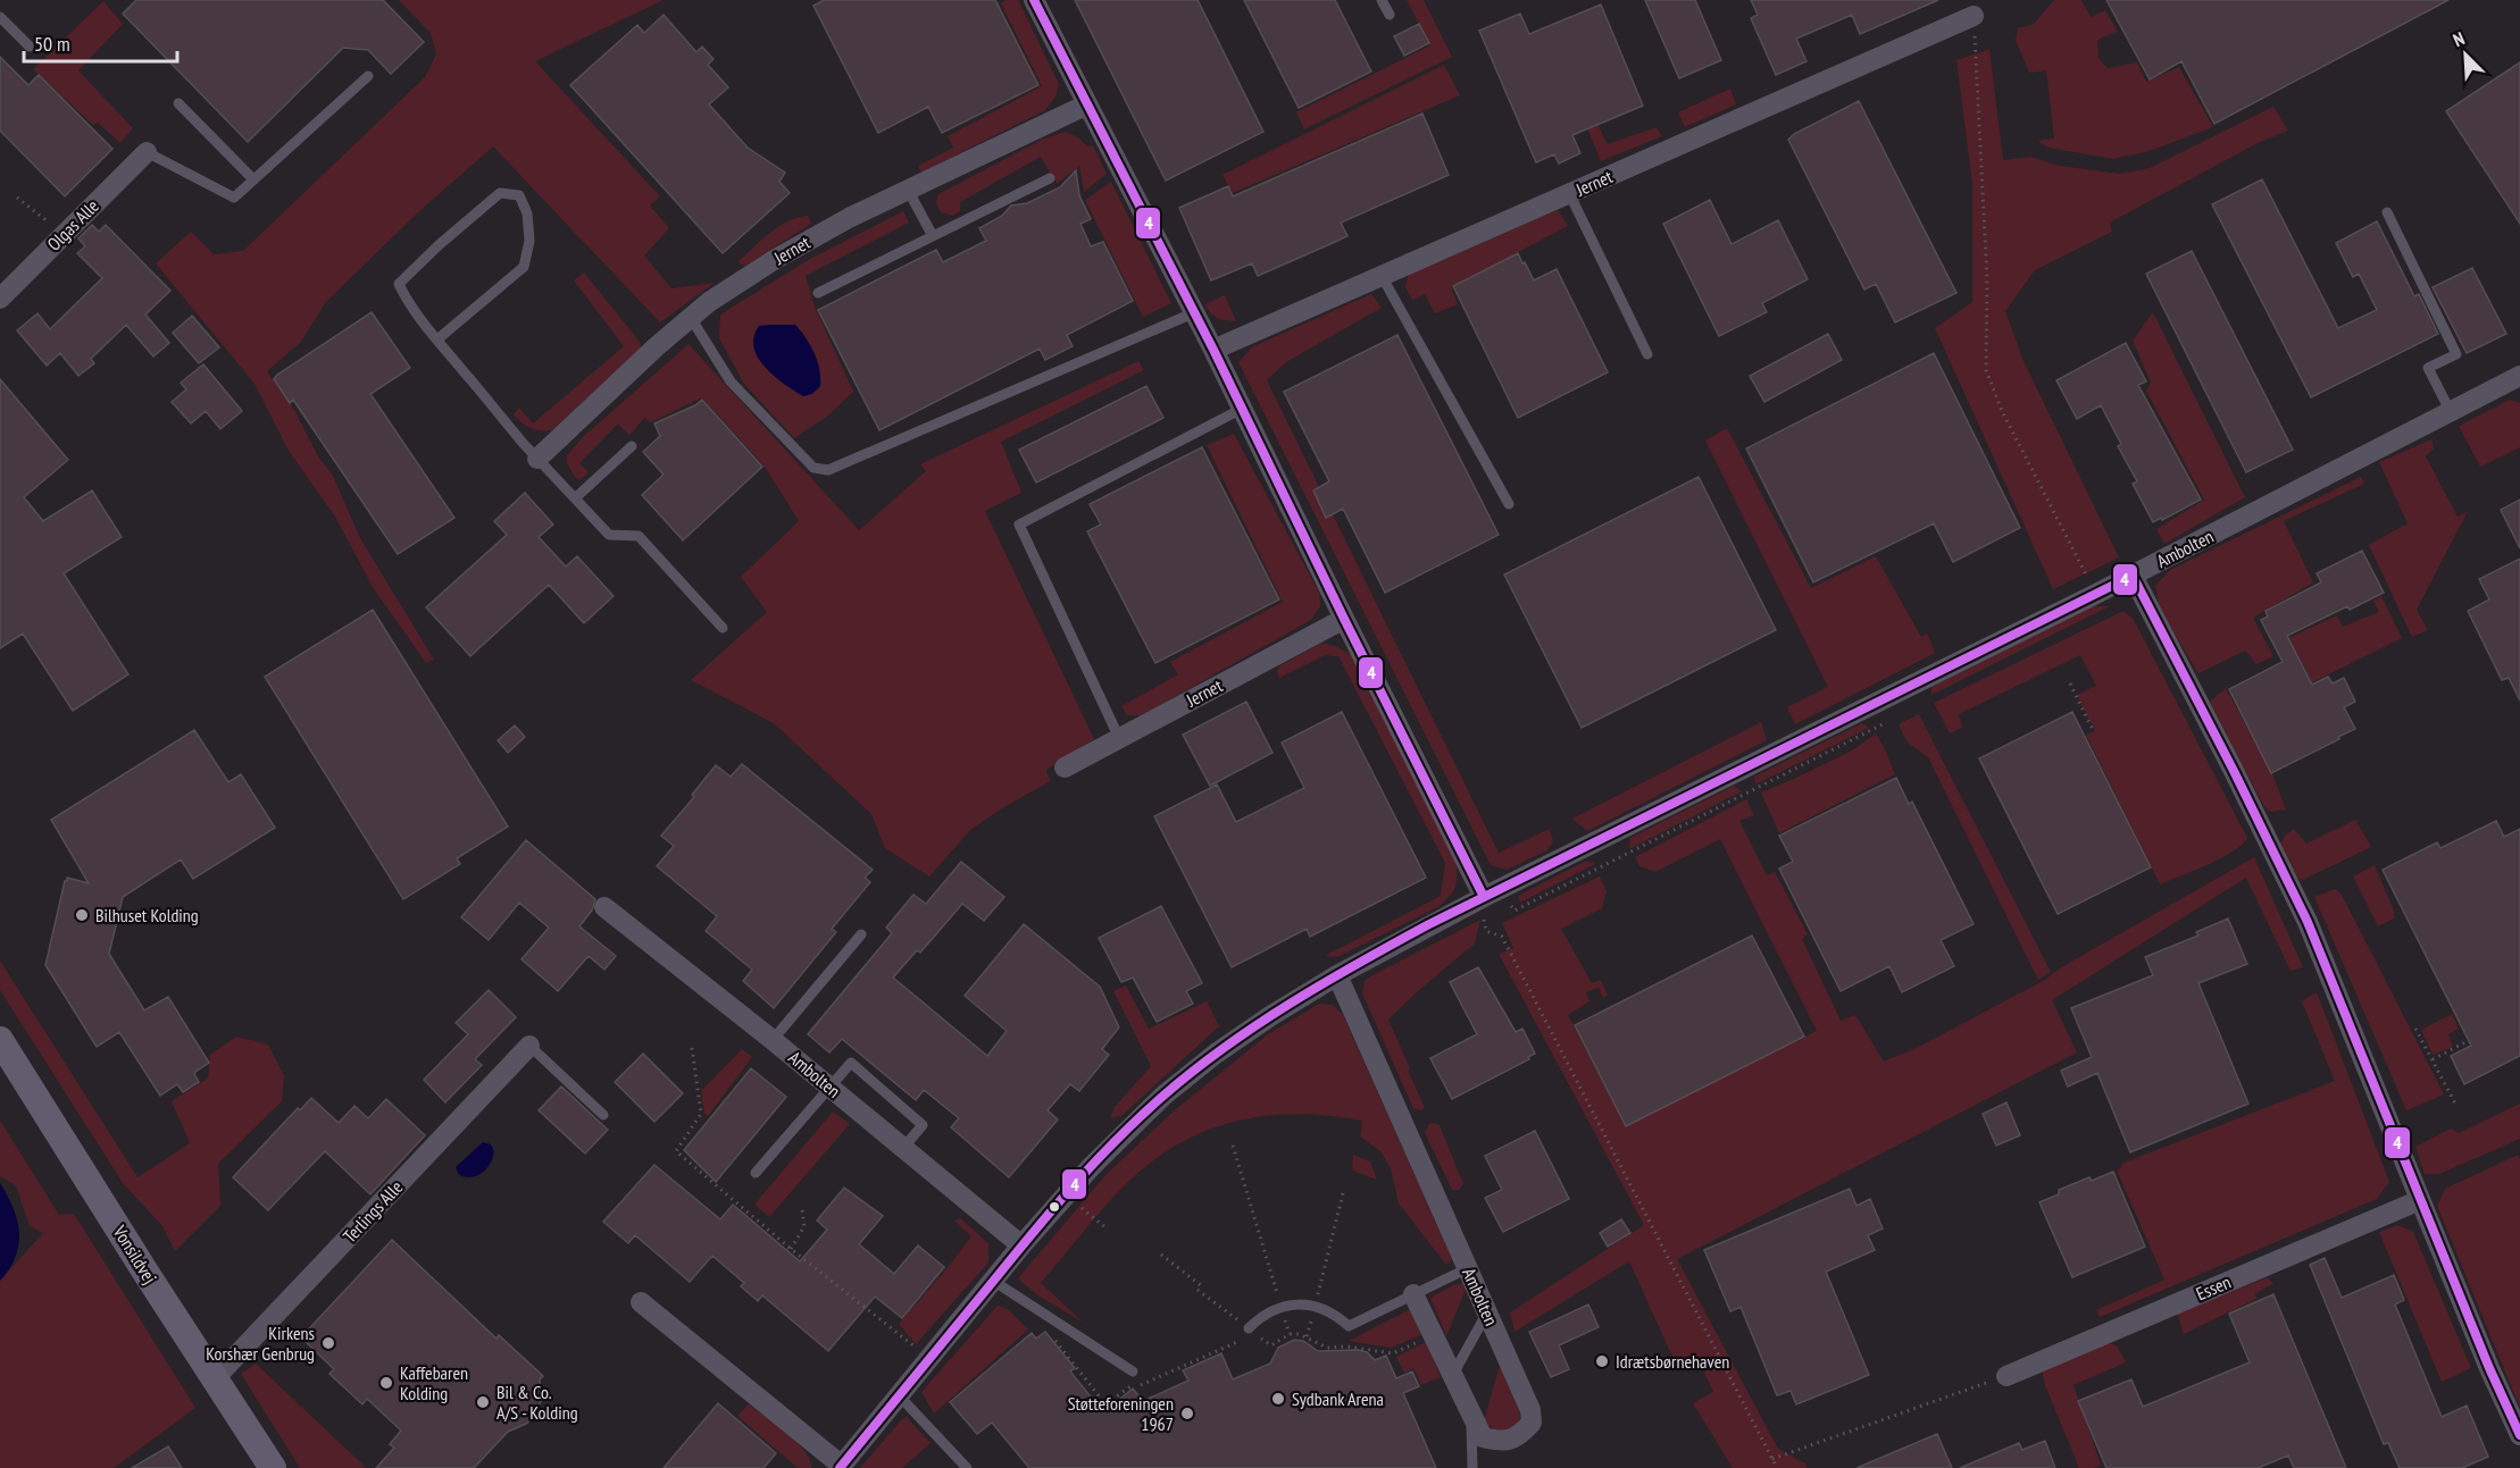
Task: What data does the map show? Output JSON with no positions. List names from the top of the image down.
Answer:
{
  "streets": {
    "main road": ["Vonsildvej"],
    "street": [
      "Jernet",
      "Olgas Alle",
      "Ambolten",
      "Terlings Alle",
      "Essen"
    ]
  },
  "crossings": [
    ["Terlings Alle", "Vonsildvej"]
  ],
  "places": [
    "Bilhuset Kolding",
    "Kirkens Korshær Genbrug",
    "Idrætsbørnehaven",
    "Kaffebaren Kolding",
    "Sydbank Arena",
    "Bil & Co. A/S - Kolding",
    "Støtteforeningen 1967"
  ],
  "lines": ["transit line 4"],
  "scale_bar": "50 m",
  "north": "top left"
}
